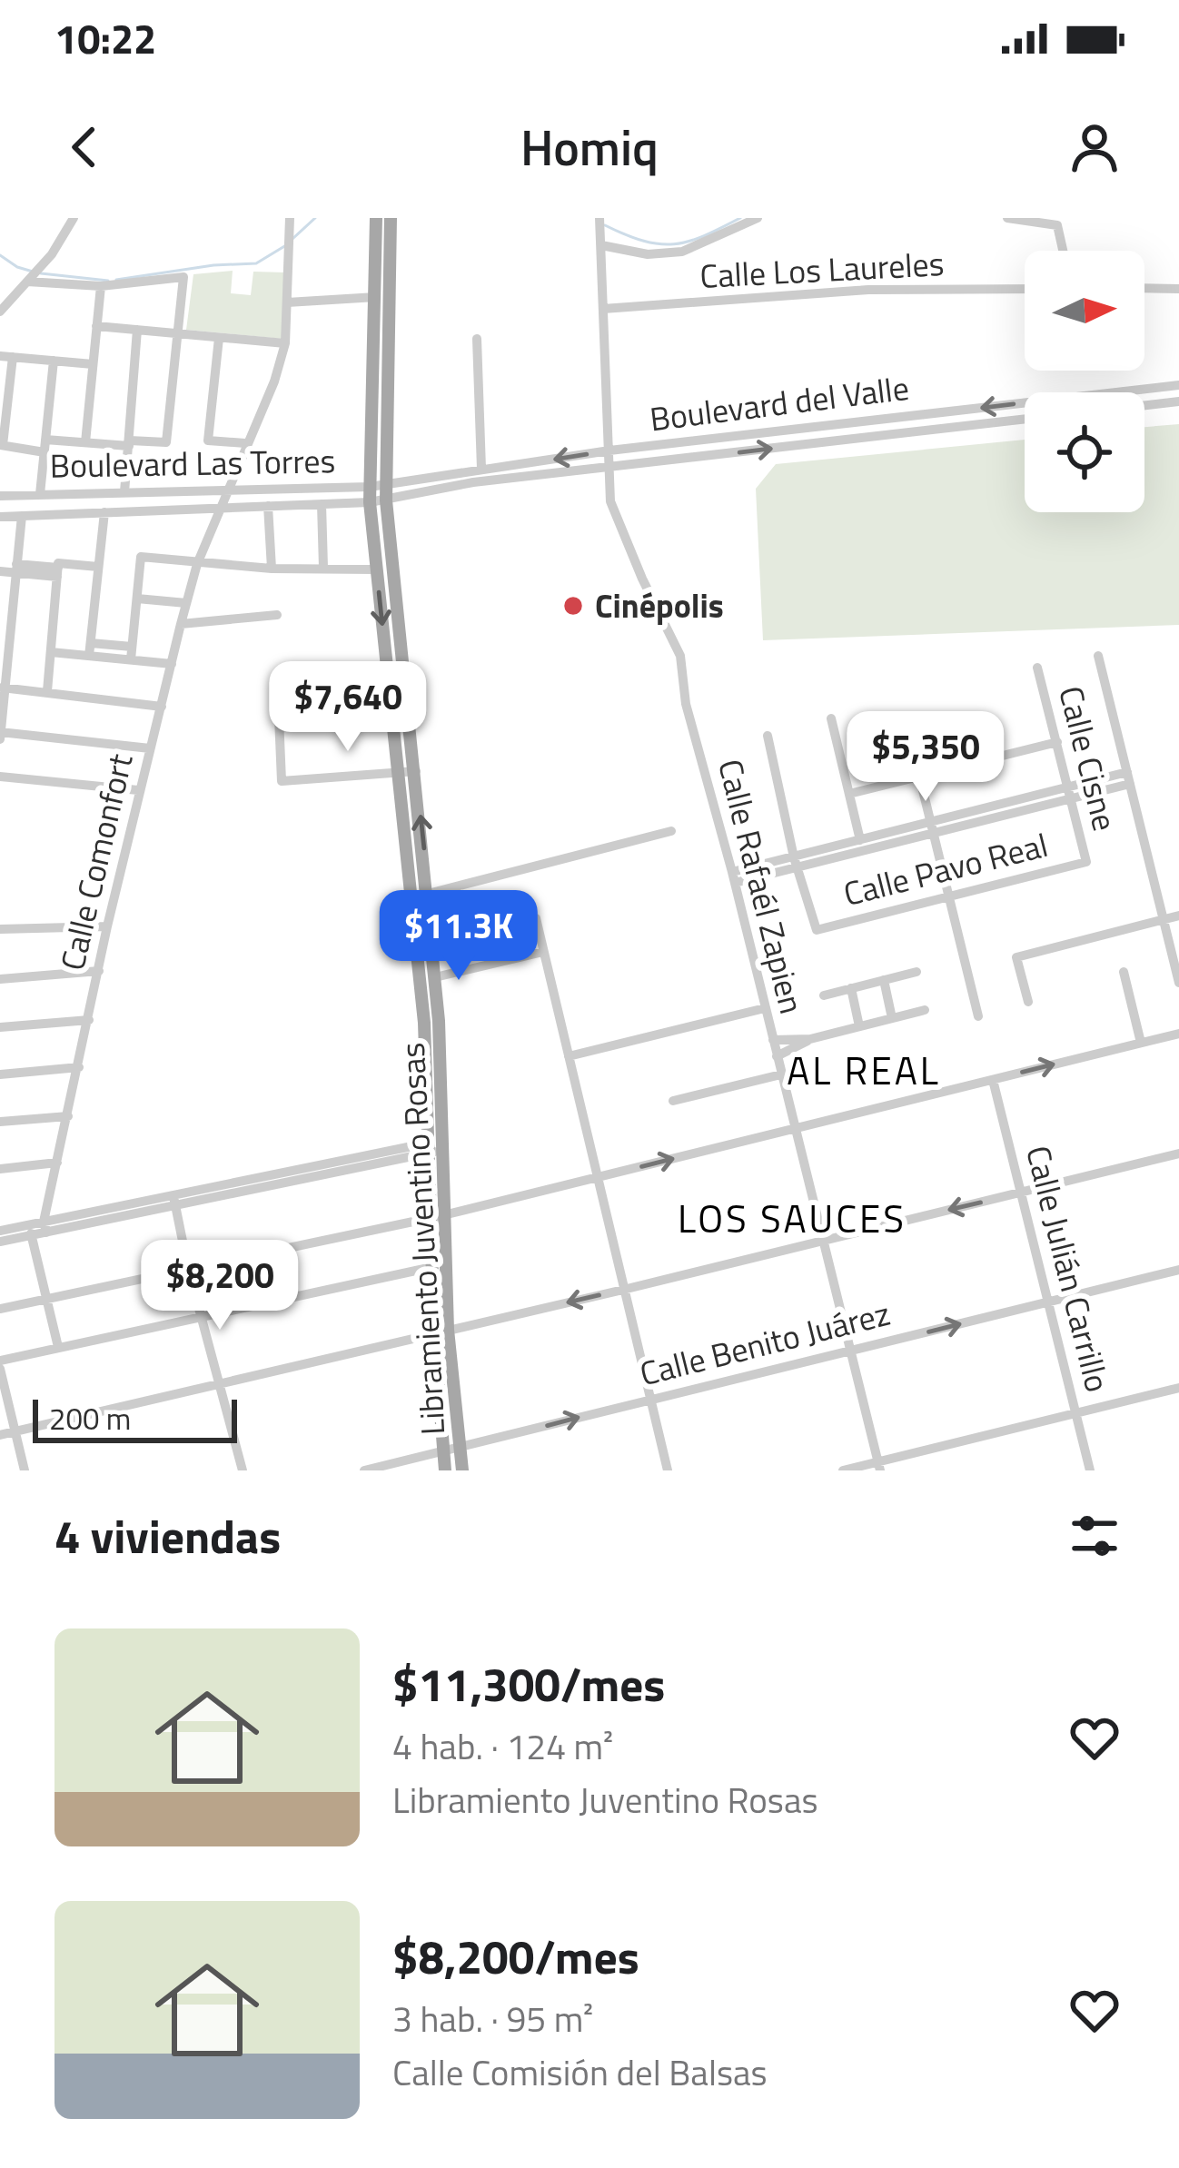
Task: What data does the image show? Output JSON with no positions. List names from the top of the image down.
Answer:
{
  "streets": {
    "main road": ["Libramiento Juventino Rosas"],
    "street": [
      "Calle Los Laureles",
      "Boulevard del Valle",
      "Boulevard Las Torres",
      "Calle Cisne",
      "Calle Comonfort",
      "Calle Pavo Real",
      "Calle Rafaél Zapien",
      "Calle Julián Carrillo",
      "Calle Benito Juárez"
    ]
  },
  "crossings": [
    ["Calle Los Laureles", "Calle Rafaél Zapien"],
    ["Boulevard del Valle", "Boulevard Las Torres"],
    ["Boulevard del Valle", "Calle Rafaél Zapien"],
    ["Boulevard del Valle", "Libramiento Juventino Rosas"],
    ["Boulevard Las Torres", "Calle Comonfort"],
    ["Boulevard Las Torres", "Libramiento Juventino Rosas"],
    ["Calle Cisne", "Calle Pavo Real"],
    ["Calle Rafaél Zapien", "Calle Benito Juárez"],
    ["Libramiento Juventino Rosas", "Calle Benito Juárez"],
    ["Calle Julián Carrillo", "Calle Benito Juárez"]
  ],
  "one_way": ["Calle Benito Juárez"],
  "districts": ["AL REAL", "LOS SAUCES"],
  "places": ["Cinépolis"],
  "scale_bar": "200 m",
  "north": "right",
  "page": {
    "status": "10:22",
    "header": "Homiq",
    "price": [
      "$7,640",
      "$5,350",
      "$11.3K",
      "$8,200"
    ],
    "scale": "200 m",
    "heading": "4 viviendas",
    "list": [
      {
        "name": "$11,300/mes",
        "note": "4 hab. · 124 m² · Libramiento Juventino Rosas"
      },
      {
        "name": "$8,200/mes",
        "note": "3 hab. · 95 m² · Calle Comisión del Balsas"
      }
    ]
  }
}
